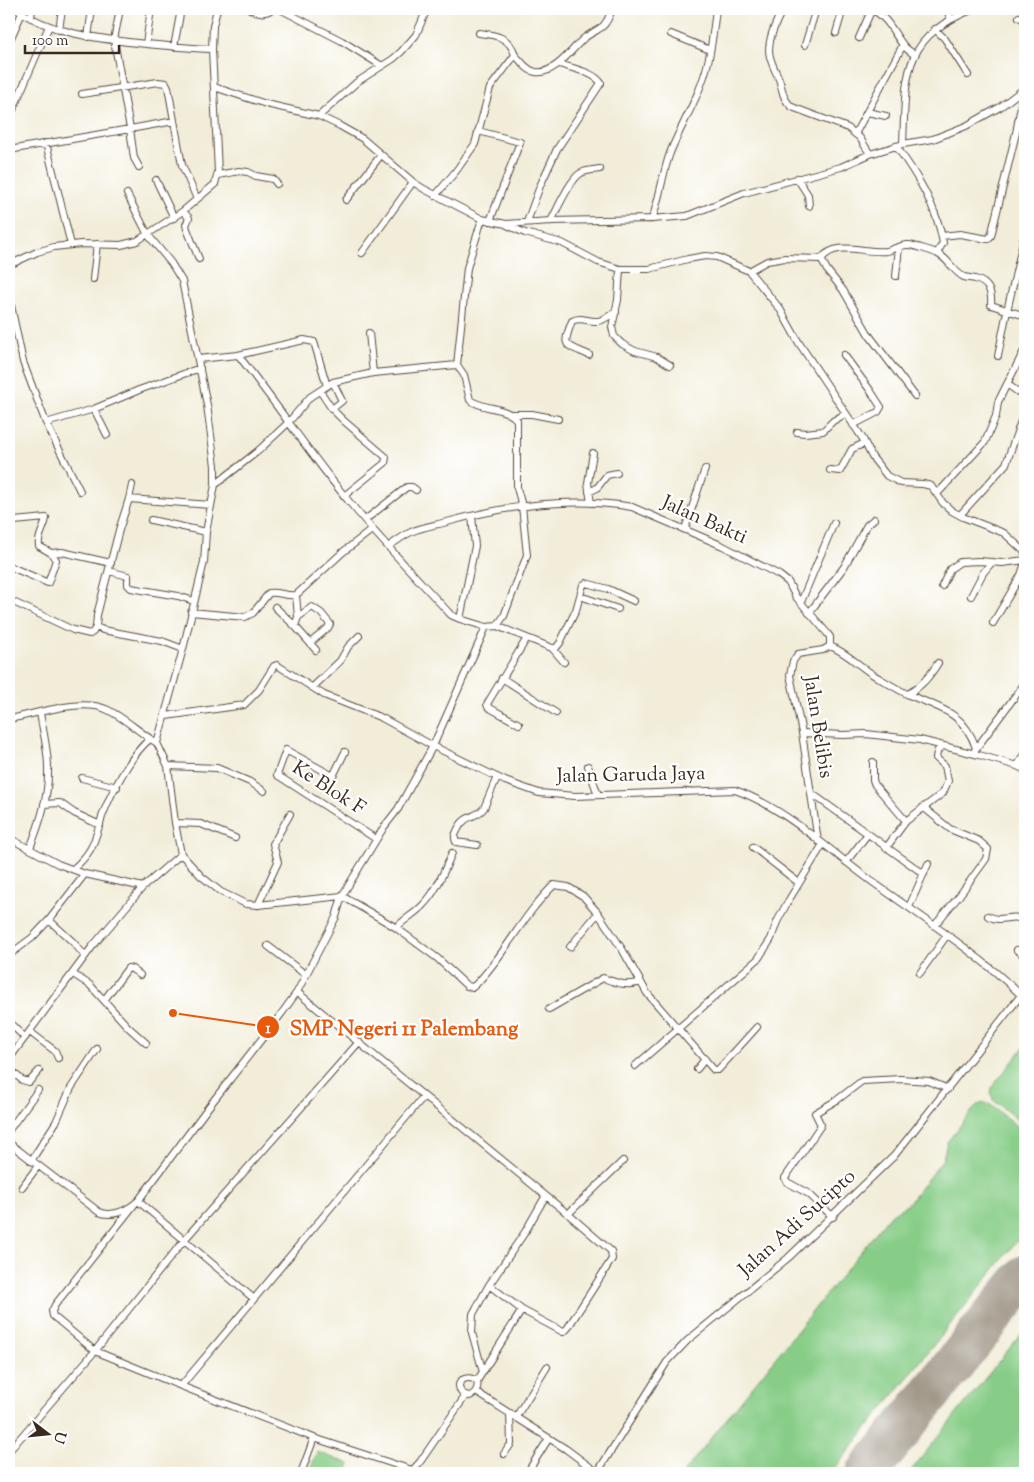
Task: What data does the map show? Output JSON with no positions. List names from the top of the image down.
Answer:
{
  "streets": {
    "street": [
      "Jalan Bakti",
      "Jalan Belibis",
      "Jalan Garuda Jaya",
      "Ke Blok F",
      "Jalan Adi Sucipto"
    ]
  },
  "crossings": [
    ["Jalan Bakti", "Jalan Belibis"],
    ["Jalan Belibis", "Jalan Garuda Jaya"],
    ["Jalan Garuda Jaya", "Jalan Adi Sucipto"]
  ],
  "places": ["SMP Negeri 11 Palembang"],
  "scale_bar": "100 m",
  "north": "right"
}
